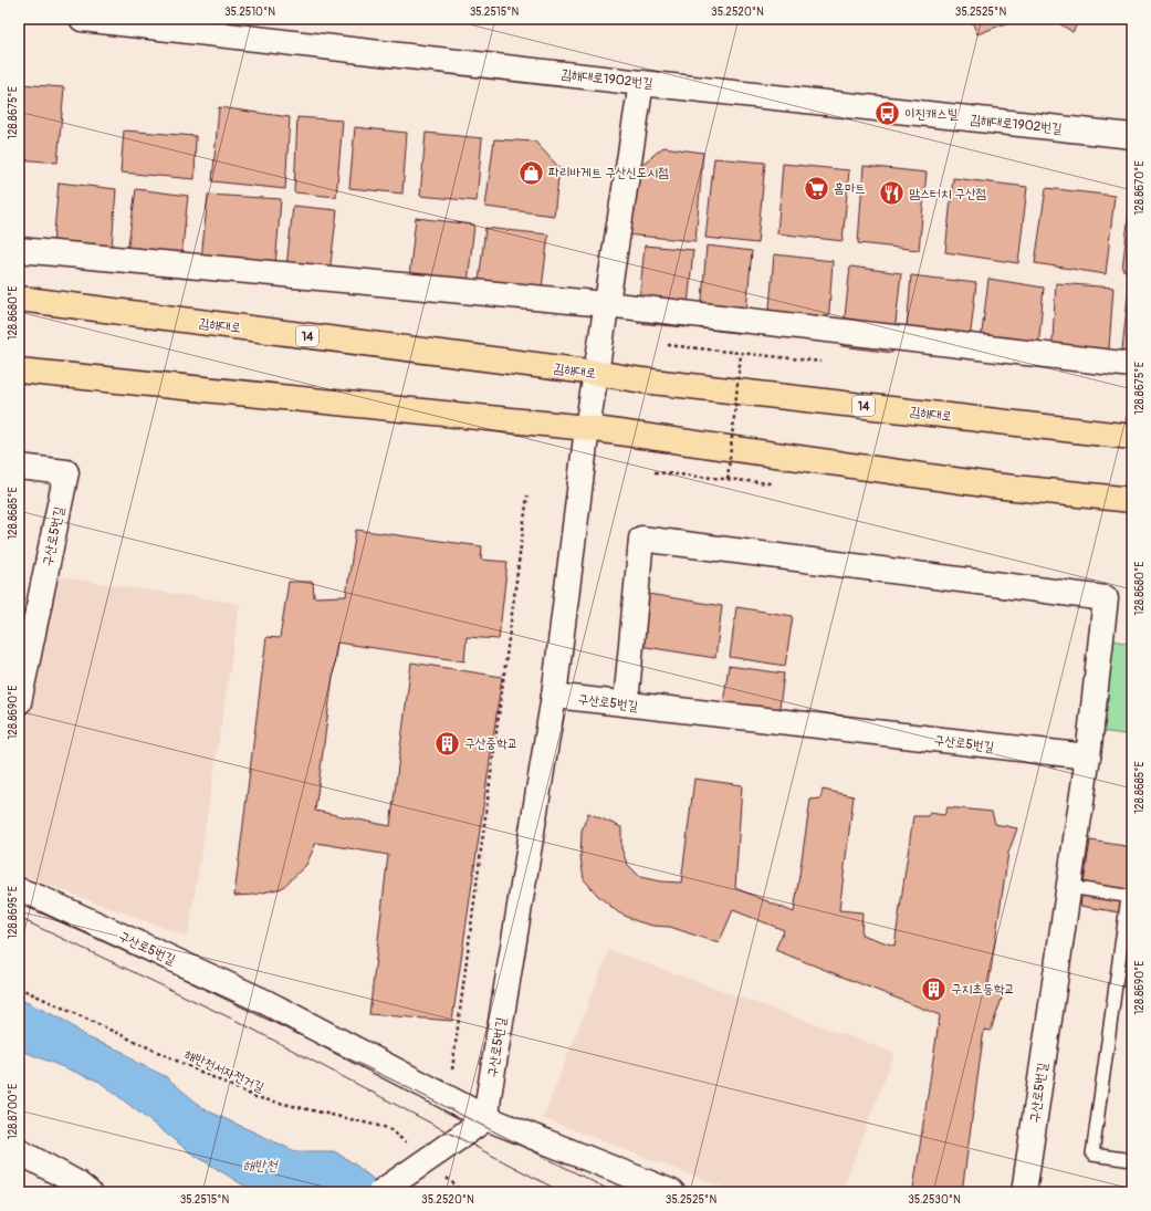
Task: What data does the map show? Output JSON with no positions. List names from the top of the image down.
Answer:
{
  "streets": {
    "main road": ["김해대로", "14"],
    "street": ["김해대로1902번길", "구산로5번길"],
    "path": ["해반천서자전거길"]
  },
  "water": ["해반천"],
  "places": {
    "bus stop": ["이진캐스빌"],
    "shop": ["파리바게트 구산신도시점"],
    "supermarket": ["홈마트"],
    "restaurant": ["맘스터치 구산점"],
    "building": ["구산중학교", "구지초등학교"]
  },
  "coordinates": [
    "35.2510°N",
    "35.2515°N",
    "35.2520°N",
    "35.2525°N",
    "128.8675°E",
    "128.8670°E",
    "128.8680°E",
    "128.8685°E",
    "128.8690°E",
    "128.8695°E",
    "128.8700°E",
    "35.2530°N"
  ]
}
